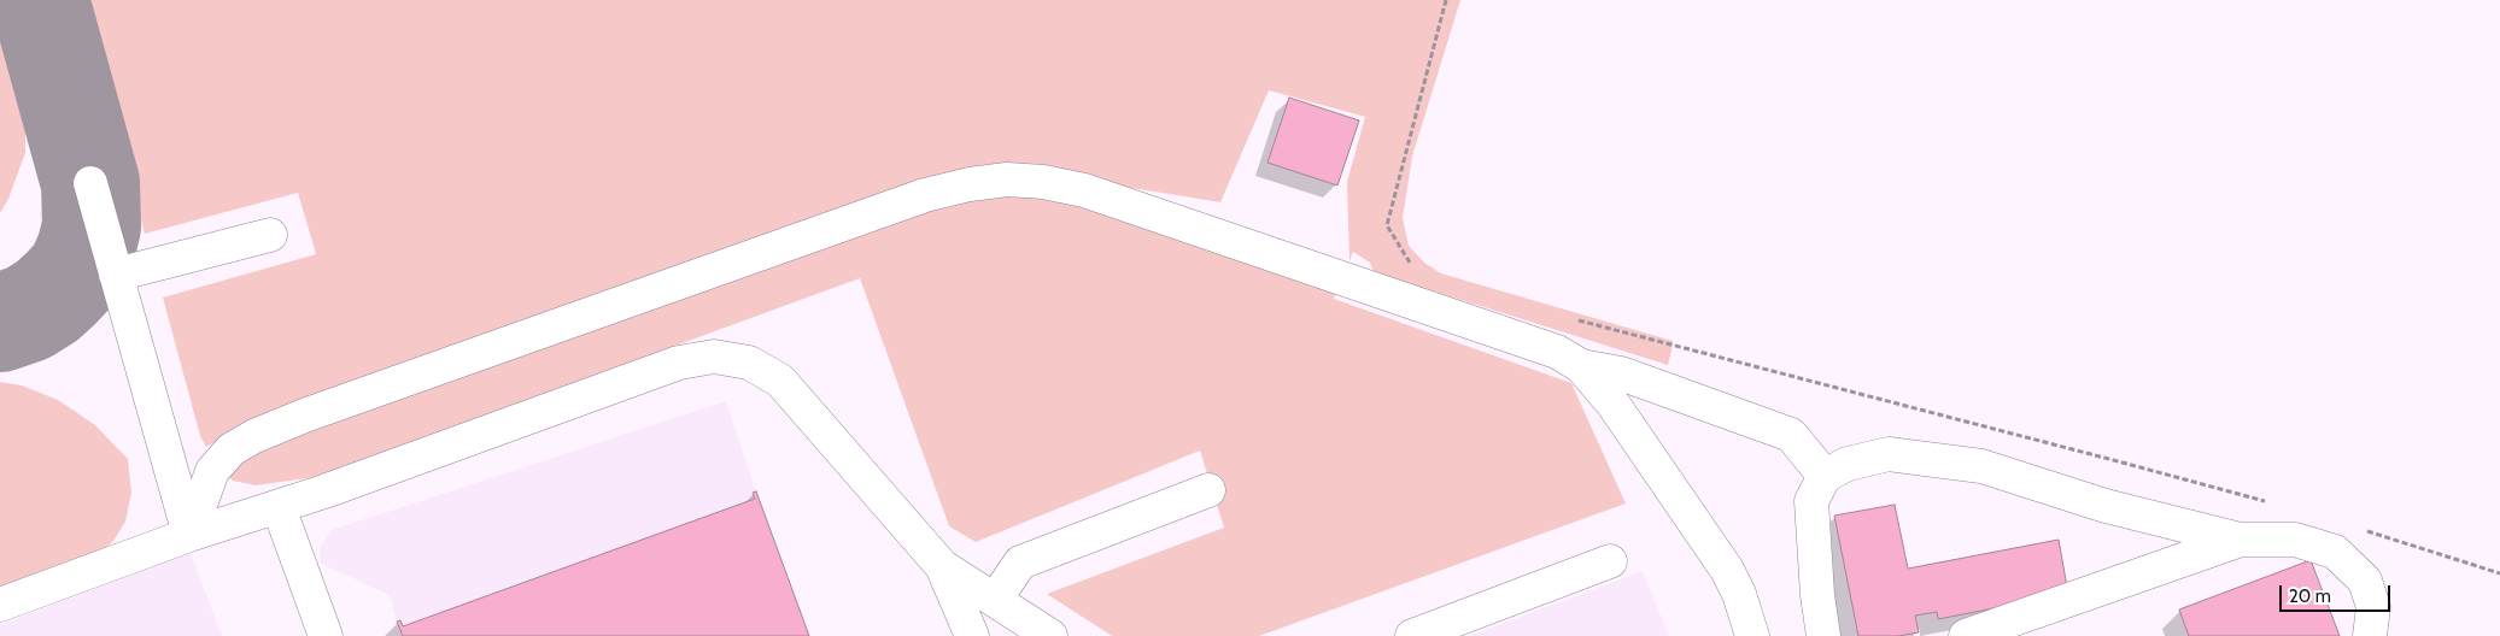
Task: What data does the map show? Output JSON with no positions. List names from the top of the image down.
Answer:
{
  "scale_bar": "20 m"
}
